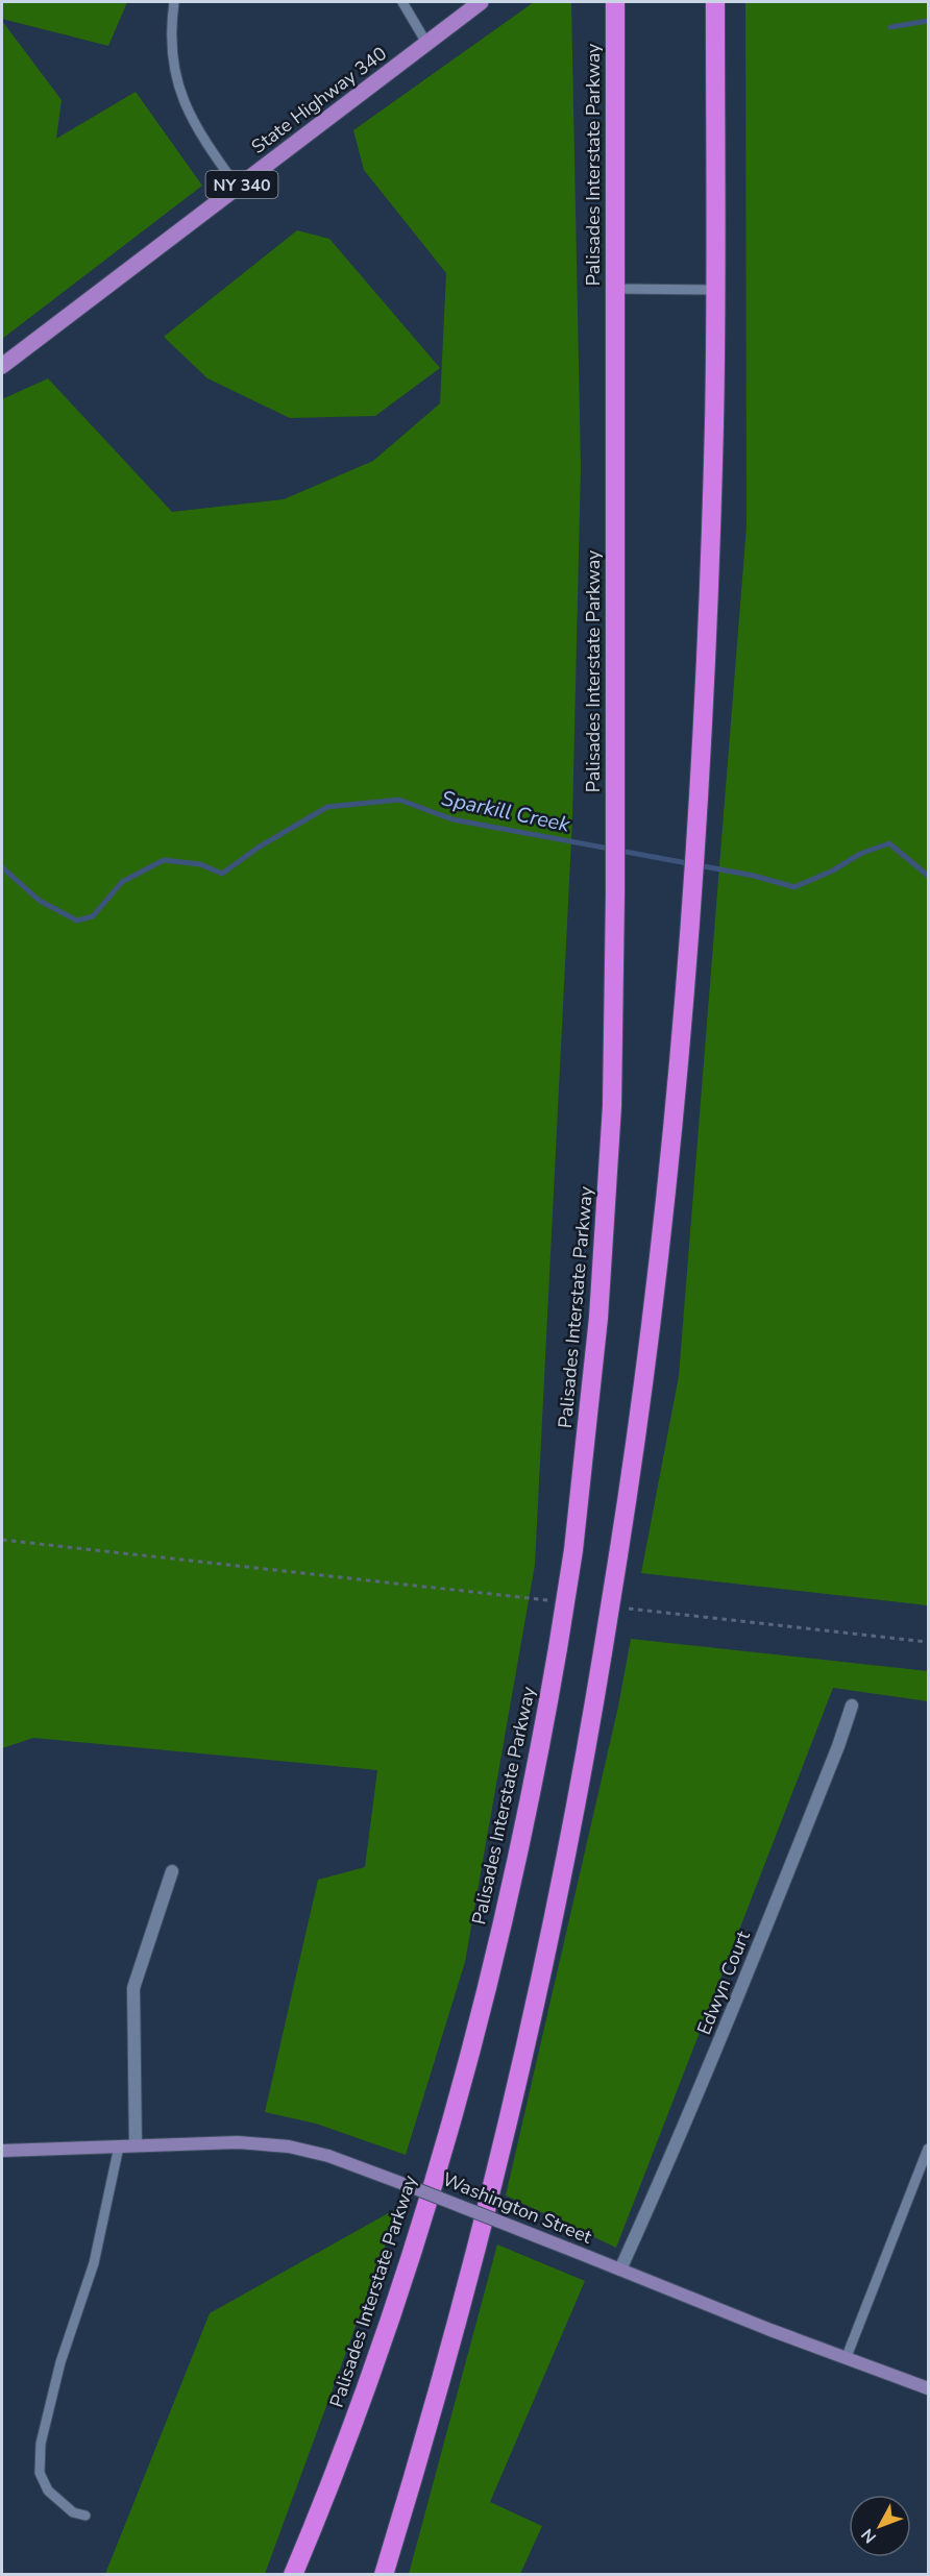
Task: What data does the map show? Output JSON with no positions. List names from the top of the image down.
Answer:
{
  "streets": {
    "highway": ["Palisades Interstate Parkway"],
    "main road": ["State Highway 340", "NY 340", "Washington Street"],
    "street": ["Edwyn Court"]
  },
  "crossings": [
    ["Edwyn Court", "Washington Street"]
  ],
  "water": ["Sparkill Creek"],
  "north": "bottom left"
}
